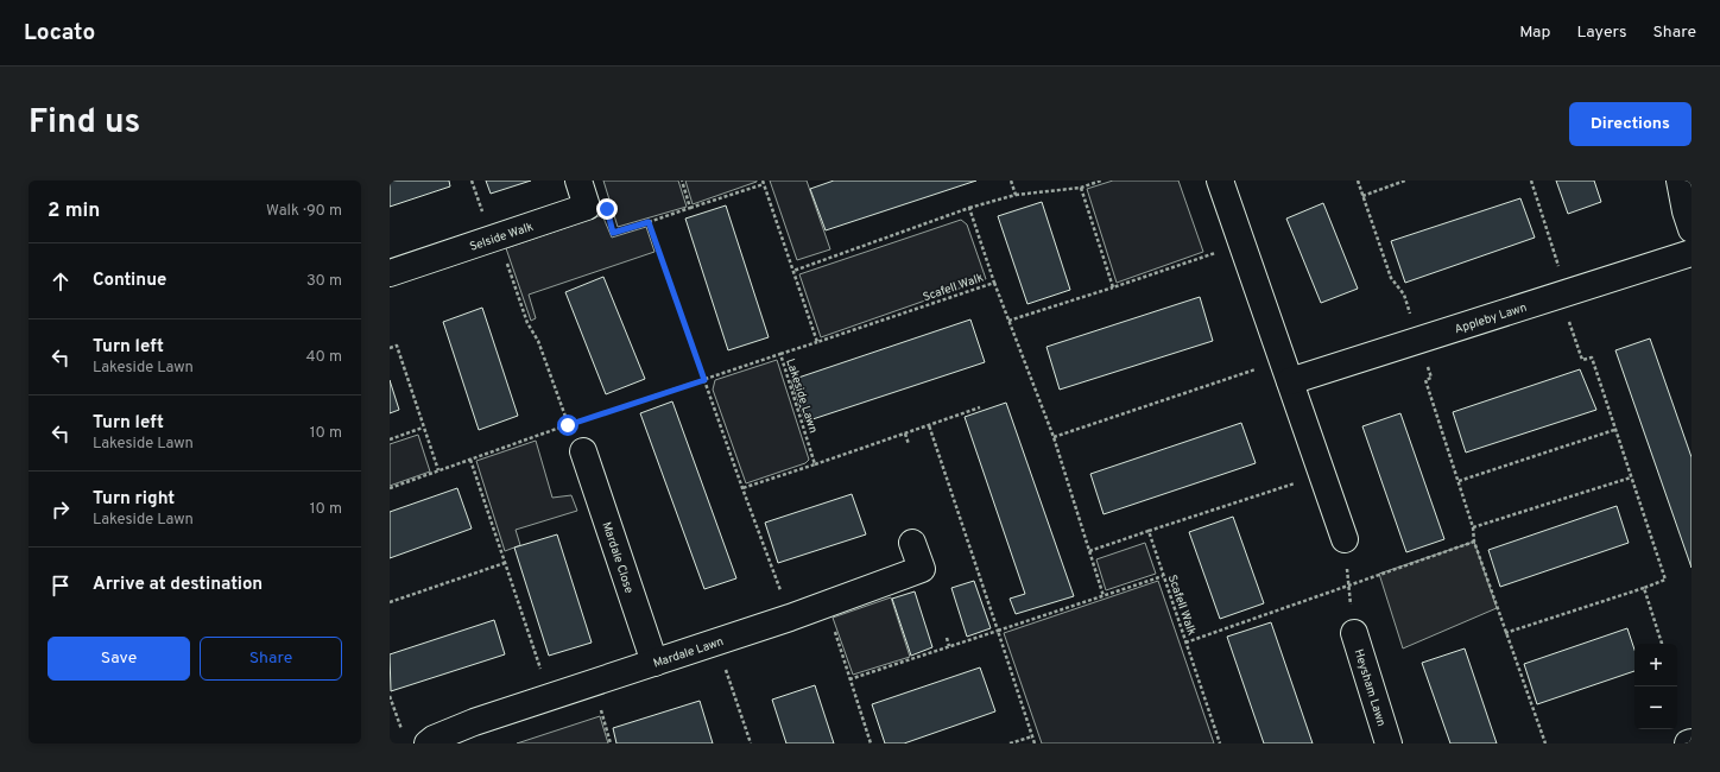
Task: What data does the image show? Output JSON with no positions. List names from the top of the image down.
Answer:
{
  "streets": {
    "street": [
      "Selside Walk",
      "Appleby Lawn",
      "Mardale Close",
      "Mardale Lawn",
      "Heysham Lawn"
    ],
    "path": ["Scafell Walk", "Lakeside Lawn"]
  },
  "crossings": [
    ["Scafell Walk", "Lakeside Lawn"],
    ["Mardale Close", "Mardale Lawn"]
  ],
  "page": {
    "header": "Locato",
    "nav": ["Map", "Layers", "Share"],
    "title": "Find us",
    "buttons": [
      "Directions",
      ["Save", "Share"]
    ],
    "heading": ["2 min", "Walk · 90 m"],
    "list": [
      ["Continue", "30 m"],
      ["Turn left", "Lakeside Lawn", "40 m"],
      ["Turn left", "Lakeside Lawn", "10 m"],
      ["Turn right", "Lakeside Lawn", "10 m"],
      "Arrive at destination"
    ],
    "map_buttons": ["+", "−"]
  }
}
